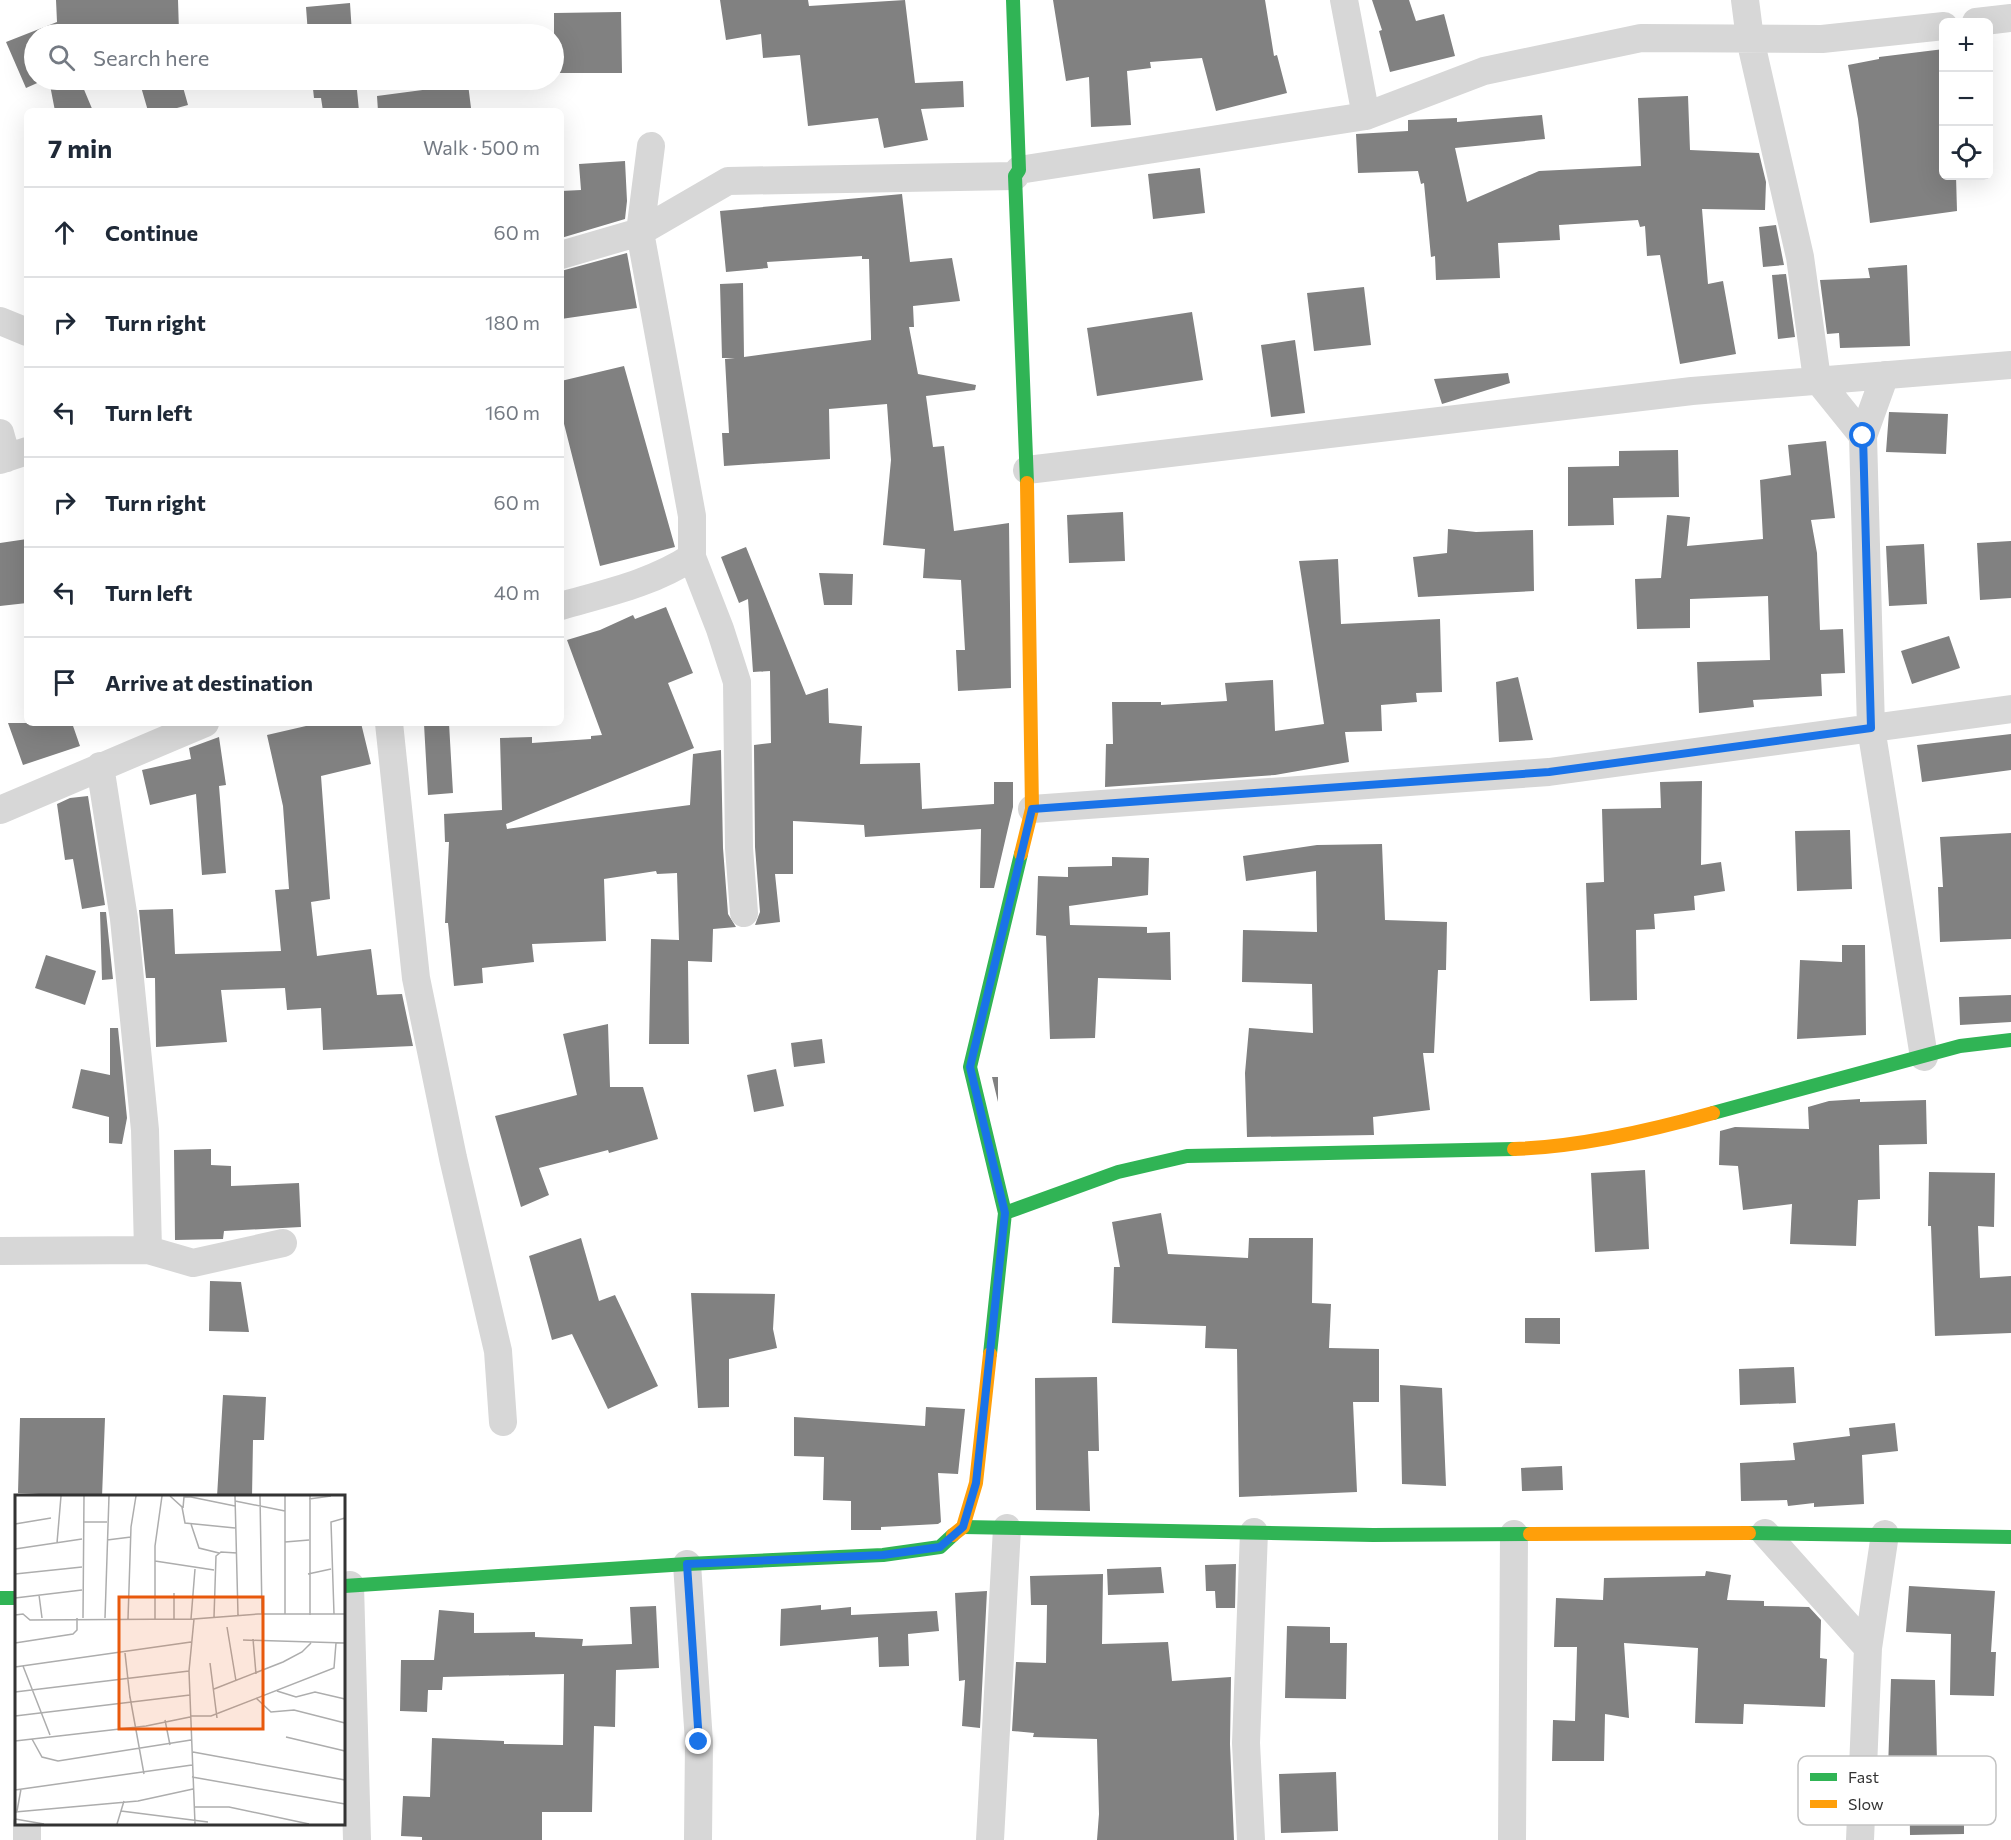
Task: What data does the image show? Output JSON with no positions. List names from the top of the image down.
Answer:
{
  "legend": ["Fast", "Slow"],
  "page": {
    "map_buttons": ["+", "−"],
    "search": "Search here",
    "heading": ["7 min", "Walk · 500 m"],
    "list": [
      ["Continue", "60 m"],
      ["Turn right", "180 m"],
      ["Turn left", "160 m"],
      ["Turn right", "60 m"],
      ["Turn left", "40 m"],
      "Arrive at destination"
    ]
  }
}
